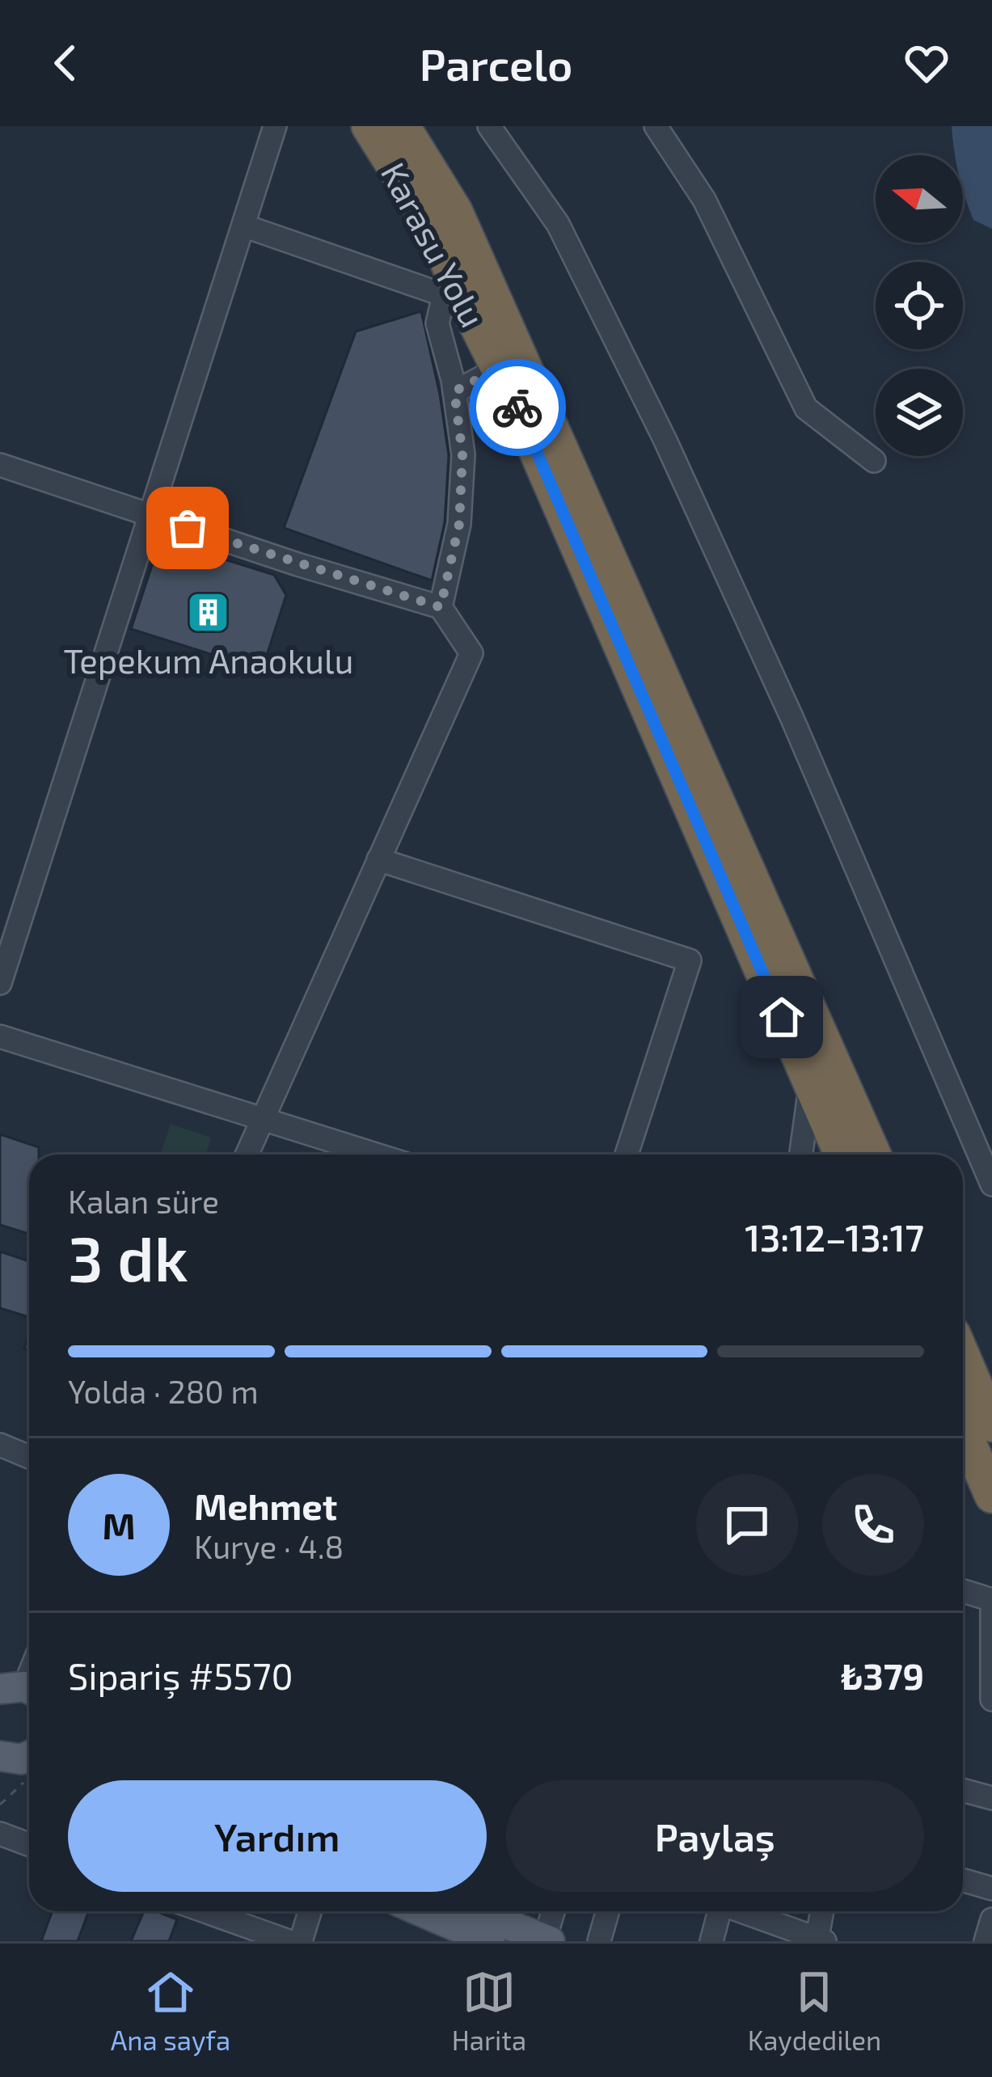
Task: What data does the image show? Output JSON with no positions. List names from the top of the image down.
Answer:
{
  "streets": {
    "highway": ["Karasu Yolu"]
  },
  "places": {
    "building": ["Tepekum Anaokulu"]
  },
  "north": "left",
  "page": {
    "header": "Parcelo",
    "heading": ["3 dk", "Kalan süre", "13:12–13:17"],
    "panel": [
      "Mehmet",
      "Kurye · 4.8",
      "Sipariş #5570",
      "₺379"
    ],
    "bar": "Yolda · 280 m",
    "round": "M",
    "buttons": ["Yardım", "Paylaş"],
    "tabs": ["Ana sayfa", "Harita", "Kaydedilen"]
  }
}
